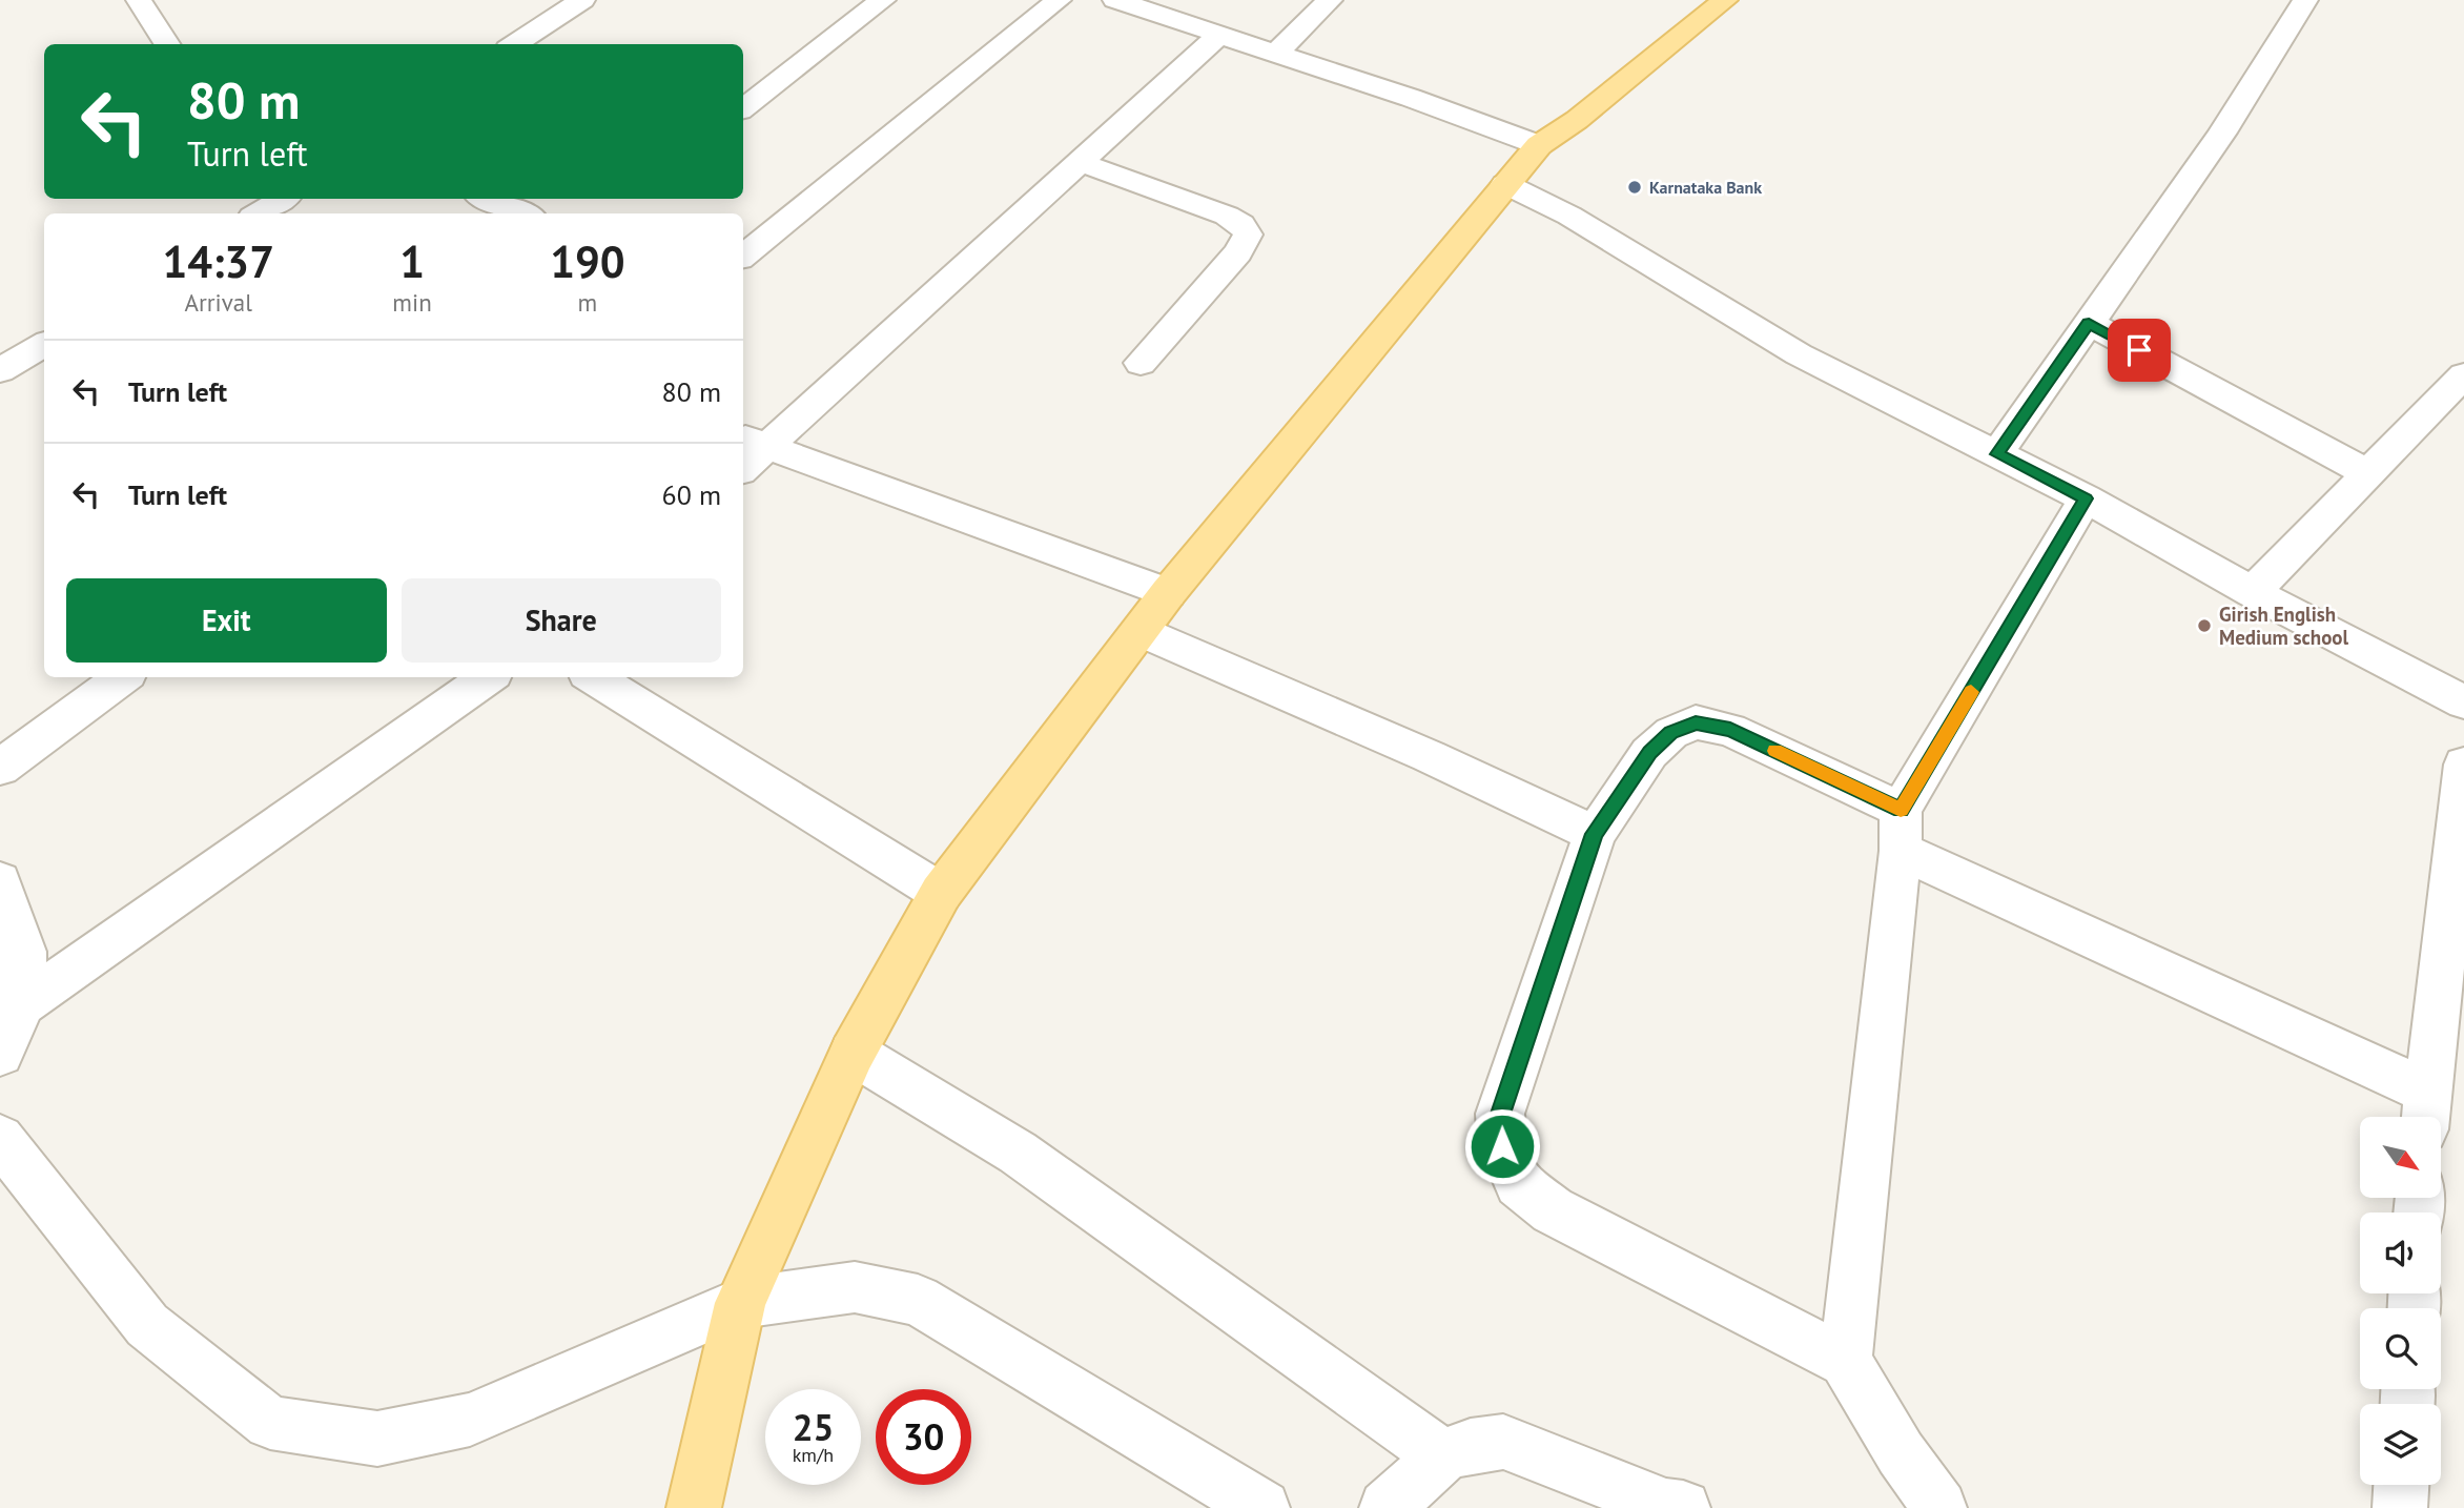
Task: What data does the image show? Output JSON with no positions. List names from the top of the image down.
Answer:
{
  "places": ["Karnataka Bank", "Girish English Medium school"],
  "north": "bottom right",
  "page": {
    "turn": ["80 m", "Turn left"],
    "eta": [
      "14:37",
      "Arrival",
      "1",
      "min",
      "190",
      "m"
    ],
    "list": [
      {
        "name": "Turn left",
        "value": "80 m"
      },
      {
        "name": "Turn left",
        "value": "60 m"
      }
    ],
    "buttons": ["Exit", "Share"],
    "speed": "25 km/h",
    "limit": "30"
  }
}
